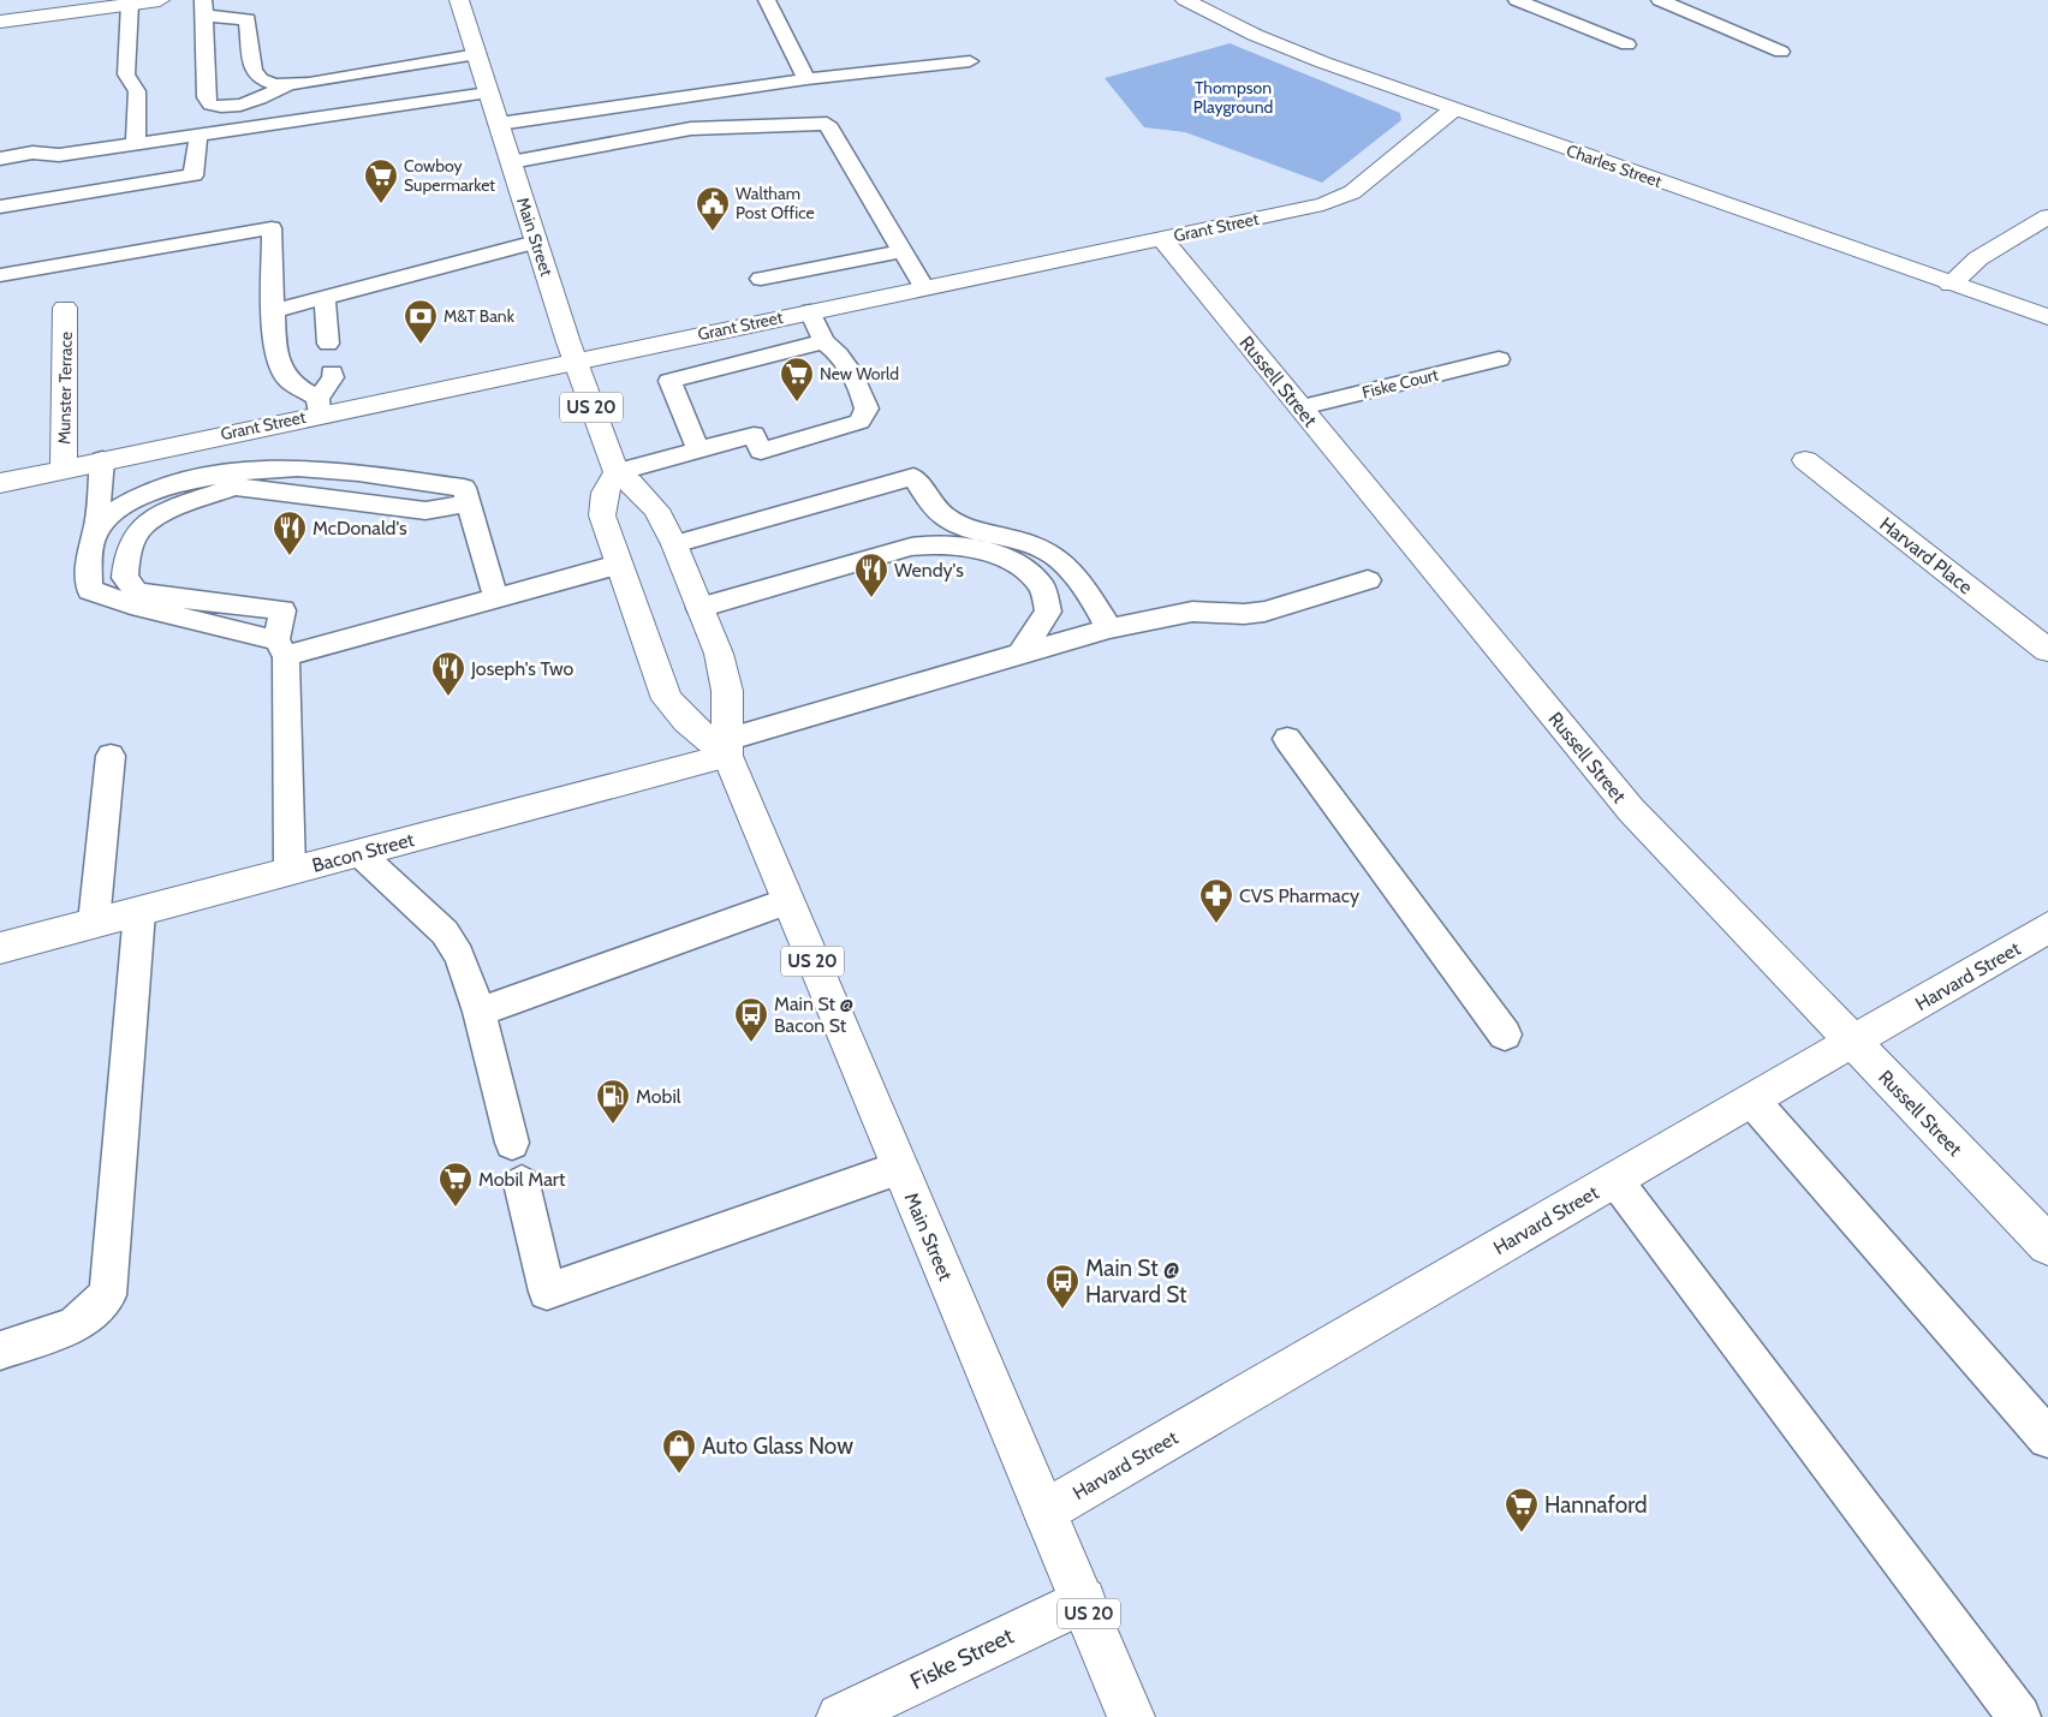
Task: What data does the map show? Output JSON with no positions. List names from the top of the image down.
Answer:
{
  "streets": {
    "street": [
      "Charles Street",
      "Grant Street",
      "Main Street",
      "Russell Street",
      "Munster Terrace",
      "US 20",
      "Harvard Place",
      "Bacon Street",
      "Harvard Street",
      "Fiske Street"
    ],
    "lane": ["Fiske Court"]
  },
  "crossings": [
    ["Charles Street", "Grant Street"],
    ["Grant Street", "Main Street"],
    ["Grant Street", "Russell Street"],
    ["Grant Street", "Munster Terrace"],
    ["Main Street", "Bacon Street"],
    ["Main Street", "Harvard Street"],
    ["Main Street", "Fiske Street"],
    ["Russell Street", "Fiske Court"],
    ["Russell Street", "Harvard Street"]
  ],
  "parks": ["Thompson Playground"],
  "places": {
    "supermarket": [
      "Cowboy Supermarket",
      "New World",
      "Mobil Mart",
      "Hannaford"
    ],
    "public building": ["Waltham Post Office"],
    "bank": ["M&T Bank"],
    "restaurant": ["McDonald's", "Wendy's", "Joseph's Two"],
    "pharmacy": ["CVS Pharmacy"],
    "bus stop": ["Main St @ Bacon St", "Main St @ Harvard St"],
    "fuel station": ["Mobil"],
    "shop": ["Auto Glass Now"]
  }
}
